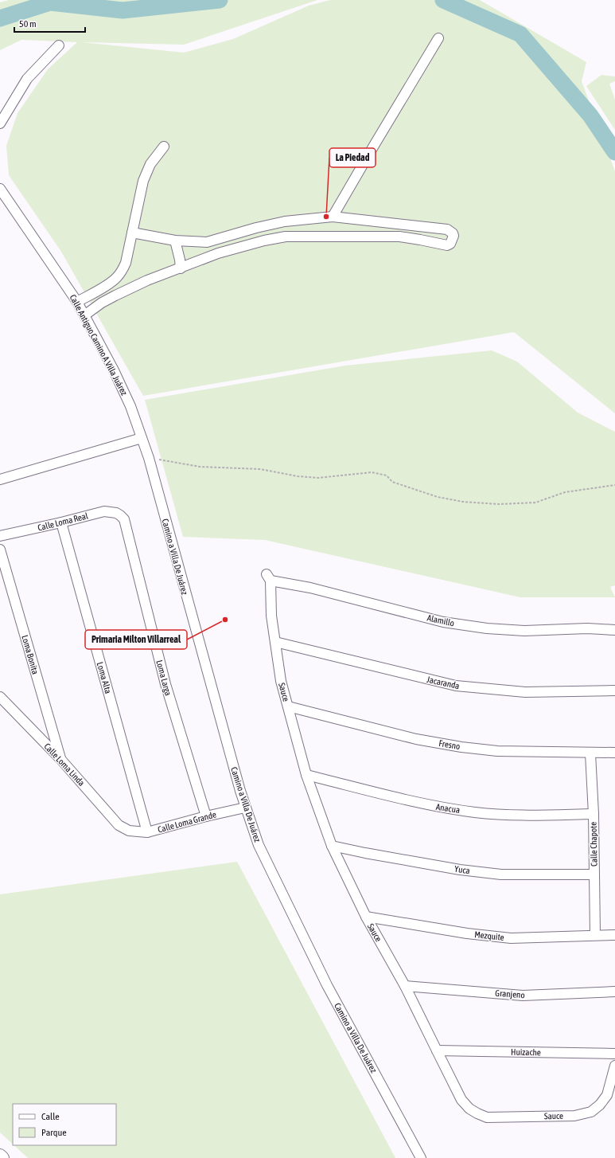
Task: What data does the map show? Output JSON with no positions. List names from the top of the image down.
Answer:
{
  "streets": {
    "street": [
      "Calle Antiguo Camino A Villa Juárez",
      "Calle Loma Real",
      "Camino a Villa De Juárez",
      "Alamillo",
      "Loma Bonita",
      "Loma Alta",
      "Loma Larga",
      "Jacaranda",
      "Sauce",
      "Fresno",
      "Calle Loma Linda",
      "Anacua",
      "Calle Loma Grande",
      "Calle Chapote",
      "Yuca",
      "Mezquite",
      "Granjeno",
      "Huizache"
    ]
  },
  "crossings": [
    ["Calle Antiguo Camino A Villa Juárez", "Camino a Villa De Juárez"],
    ["Calle Loma Real", "Loma Alta"],
    ["Calle Loma Real", "Loma Larga"],
    ["Camino a Villa De Juárez", "Calle Loma Grande"],
    ["Alamillo", "Sauce"],
    ["Loma Bonita", "Calle Loma Linda"],
    ["Loma Alta", "Calle Loma Grande"],
    ["Loma Larga", "Calle Loma Grande"],
    ["Jacaranda", "Sauce"],
    ["Sauce", "Fresno"],
    ["Sauce", "Anacua"],
    ["Sauce", "Yuca"],
    ["Sauce", "Mezquite"],
    ["Sauce", "Granjeno"],
    ["Sauce", "Huizache"],
    ["Fresno", "Calle Chapote"],
    ["Calle Loma Linda", "Calle Loma Grande"],
    ["Anacua", "Calle Chapote"],
    ["Calle Chapote", "Yuca"],
    ["Calle Chapote", "Mezquite"]
  ],
  "places": ["La Piedad", "Primaria Milton Villarreal"],
  "legend": ["Calle", "Parque"],
  "scale_bar": "50 m"
}
